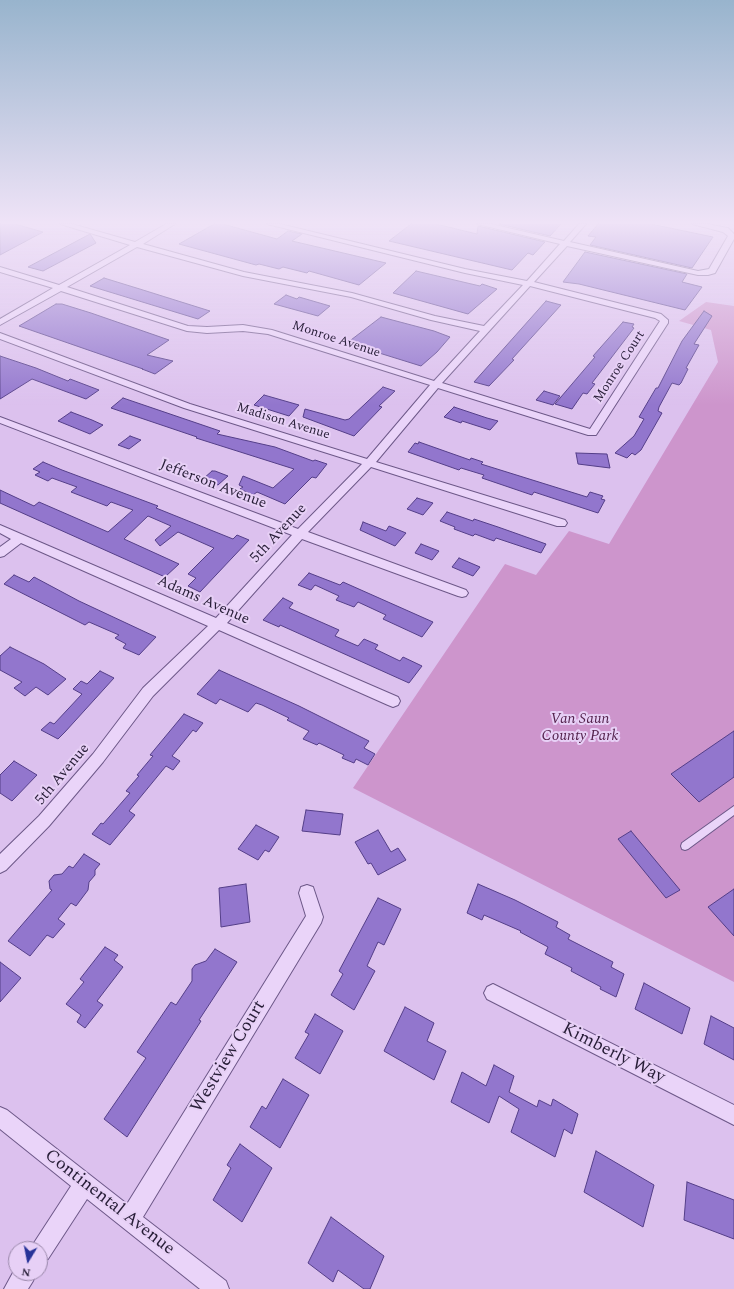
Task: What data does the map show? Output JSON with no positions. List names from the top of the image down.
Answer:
{
  "streets": {
    "street": [
      "Monroe Avenue",
      "Monroe Court",
      "Madison Avenue",
      "Jefferson Avenue",
      "5th Avenue",
      "Adams Avenue",
      "Kimberly Way",
      "Westview Court",
      "Continental Avenue"
    ]
  },
  "crossings": [
    ["Monroe Avenue", "Monroe Court"],
    ["Monroe Avenue", "5th Avenue"],
    ["Madison Avenue", "5th Avenue"],
    ["Jefferson Avenue", "5th Avenue"],
    ["5th Avenue", "Adams Avenue"],
    ["Westview Court", "Continental Avenue"]
  ],
  "parks": ["Van Saun County Park"],
  "north": "bottom"
}
